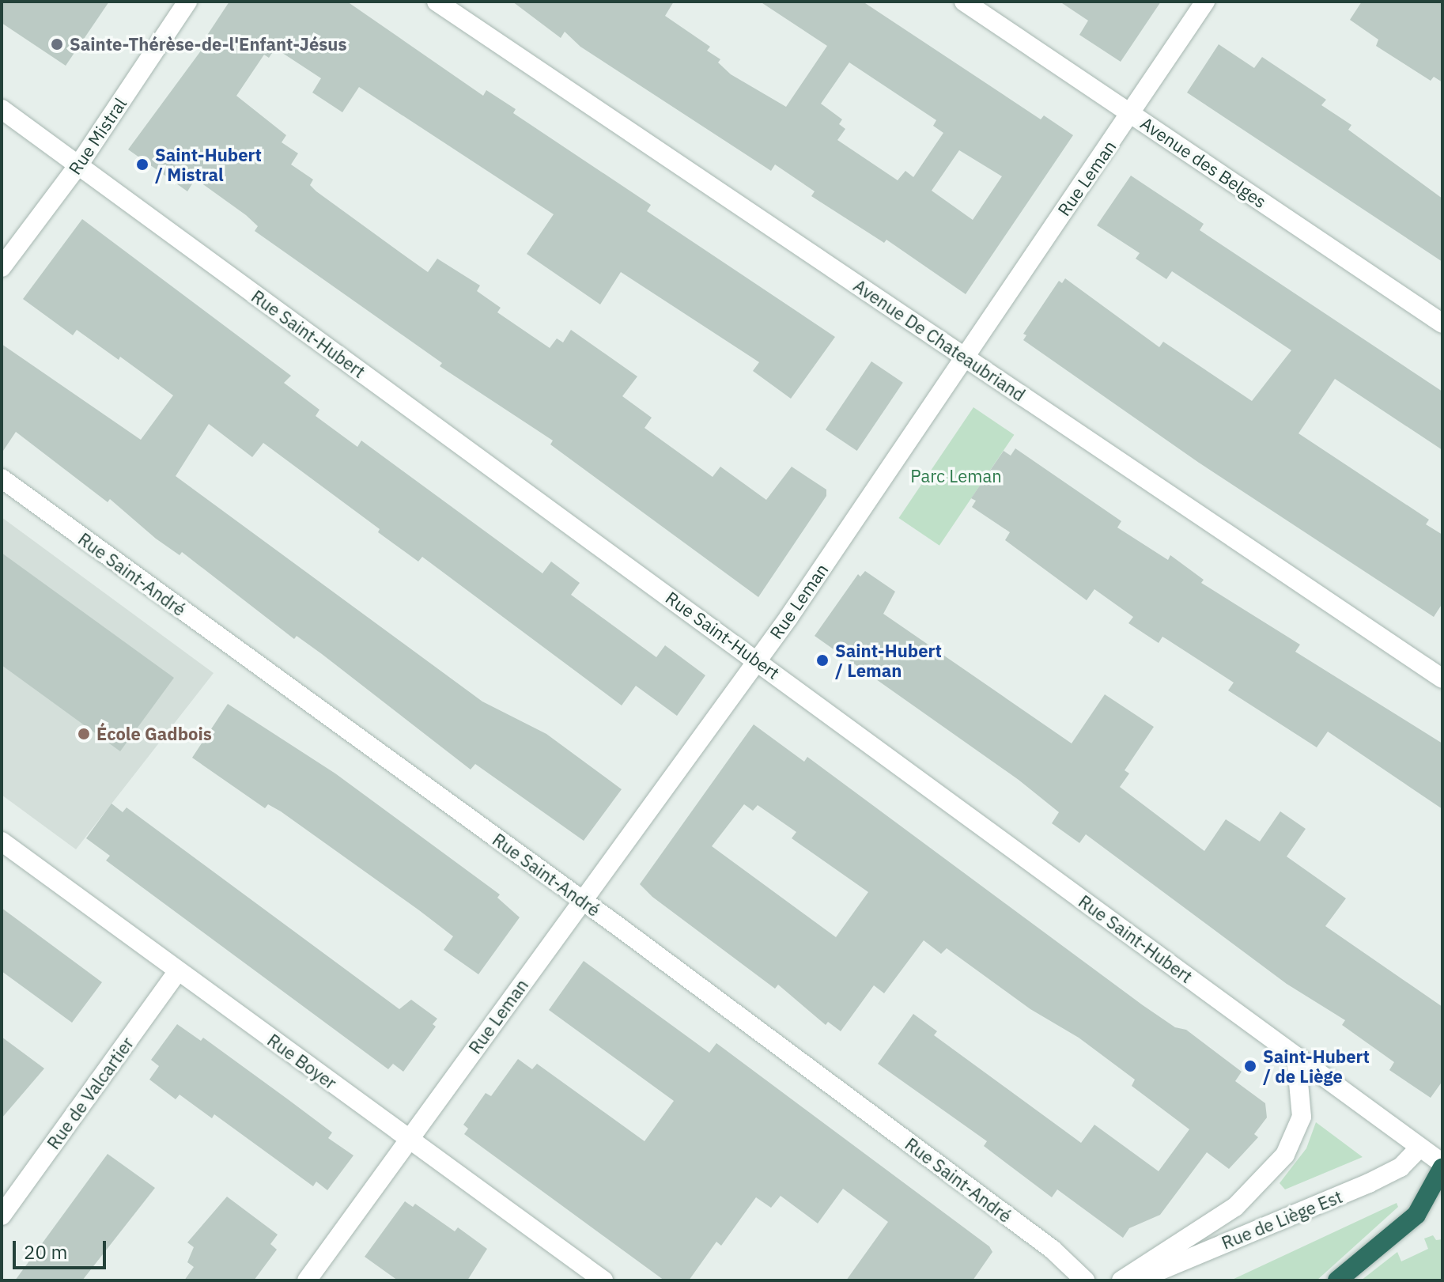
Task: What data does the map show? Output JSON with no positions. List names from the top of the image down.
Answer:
{
  "streets": {
    "street": [
      "Rue Mistral",
      "Avenue des Belges",
      "Rue Leman",
      "Rue Saint-Hubert",
      "Avenue De Chateaubriand",
      "Rue Saint-André",
      "Rue Boyer",
      "Rue de Valcartier",
      "Rue de Liège Est"
    ]
  },
  "crossings": [
    ["Rue Mistral", "Rue Saint-Hubert"],
    ["Avenue des Belges", "Rue Leman"],
    ["Rue Leman", "Rue Saint-Hubert"],
    ["Rue Leman", "Avenue De Chateaubriand"],
    ["Rue Leman", "Rue Saint-André"],
    ["Rue Leman", "Rue Boyer"],
    ["Rue Saint-Hubert", "Rue de Liège Est"],
    ["Rue Boyer", "Rue de Valcartier"]
  ],
  "parks": ["Parc Leman"],
  "places": [
    "Sainte-Thérèse-de-l'Enfant-Jésus",
    "Saint-Hubert / Mistral",
    "Saint-Hubert / Leman",
    "École Gadbois",
    "Saint-Hubert / de Liège"
  ],
  "scale_bar": "20 m"
}
